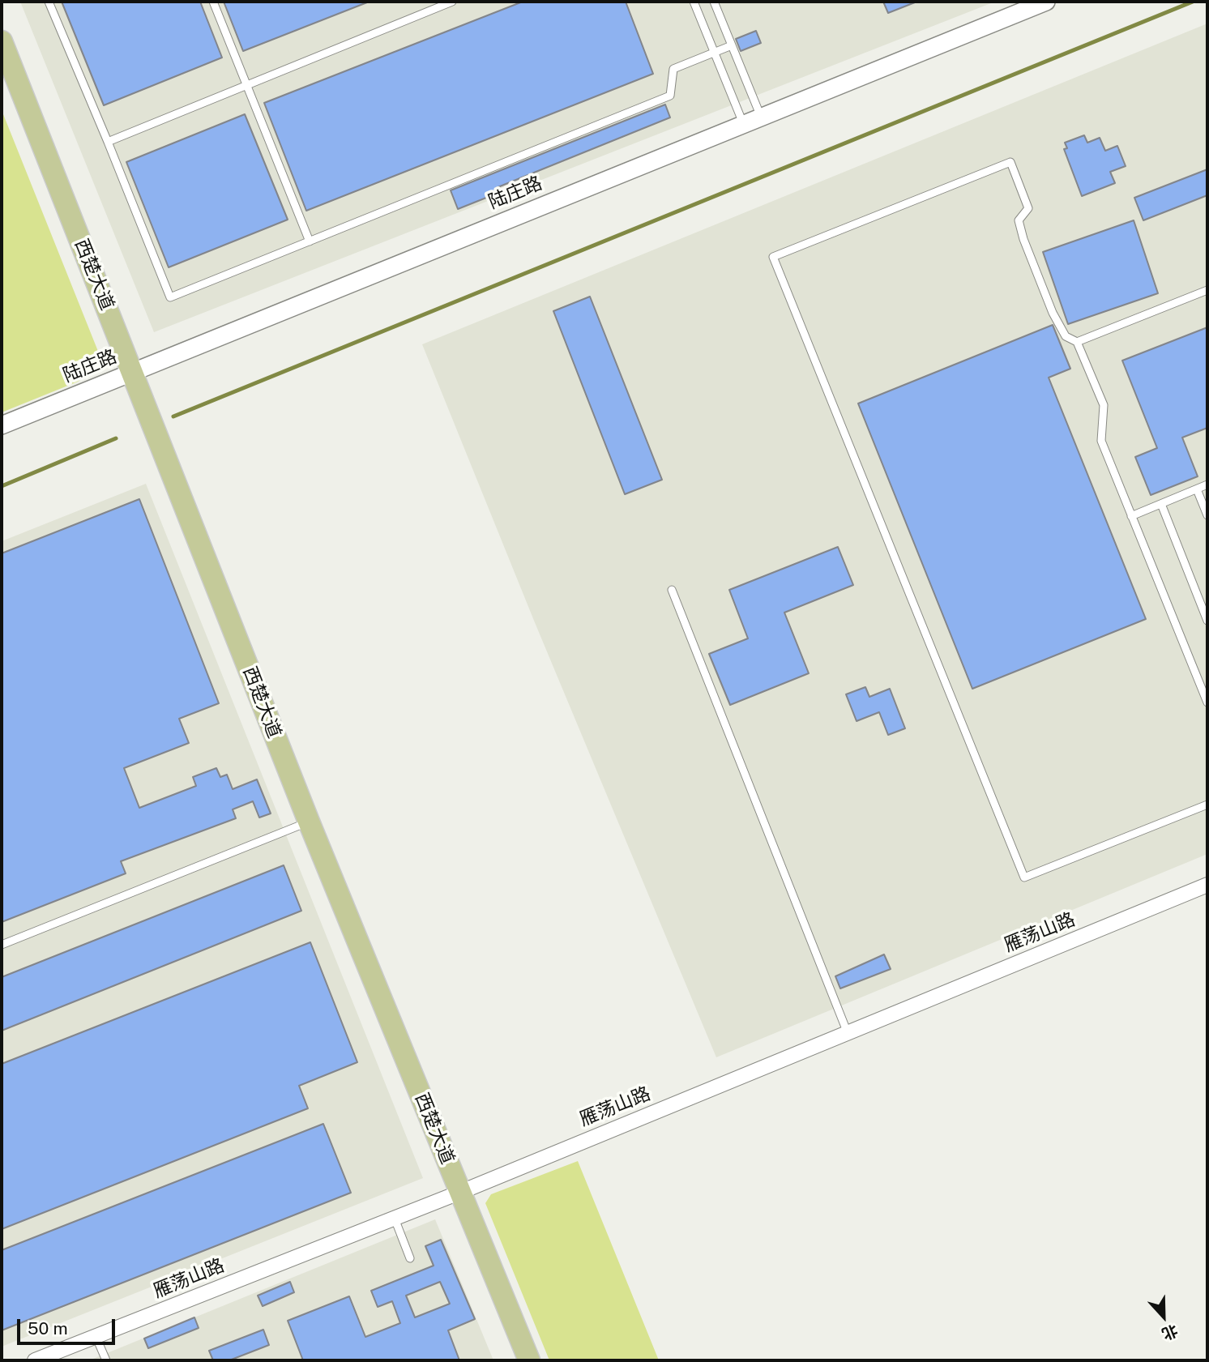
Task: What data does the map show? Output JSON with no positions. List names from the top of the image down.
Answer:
{
  "streets": {
    "main road": ["西楚大道"],
    "street": ["陆庄路", "雁荡山路"]
  },
  "crossings": [
    ["陆庄路", "西楚大道"],
    ["西楚大道", "雁荡山路"]
  ],
  "scale_bar": "50 m",
  "north": "bottom"
}
